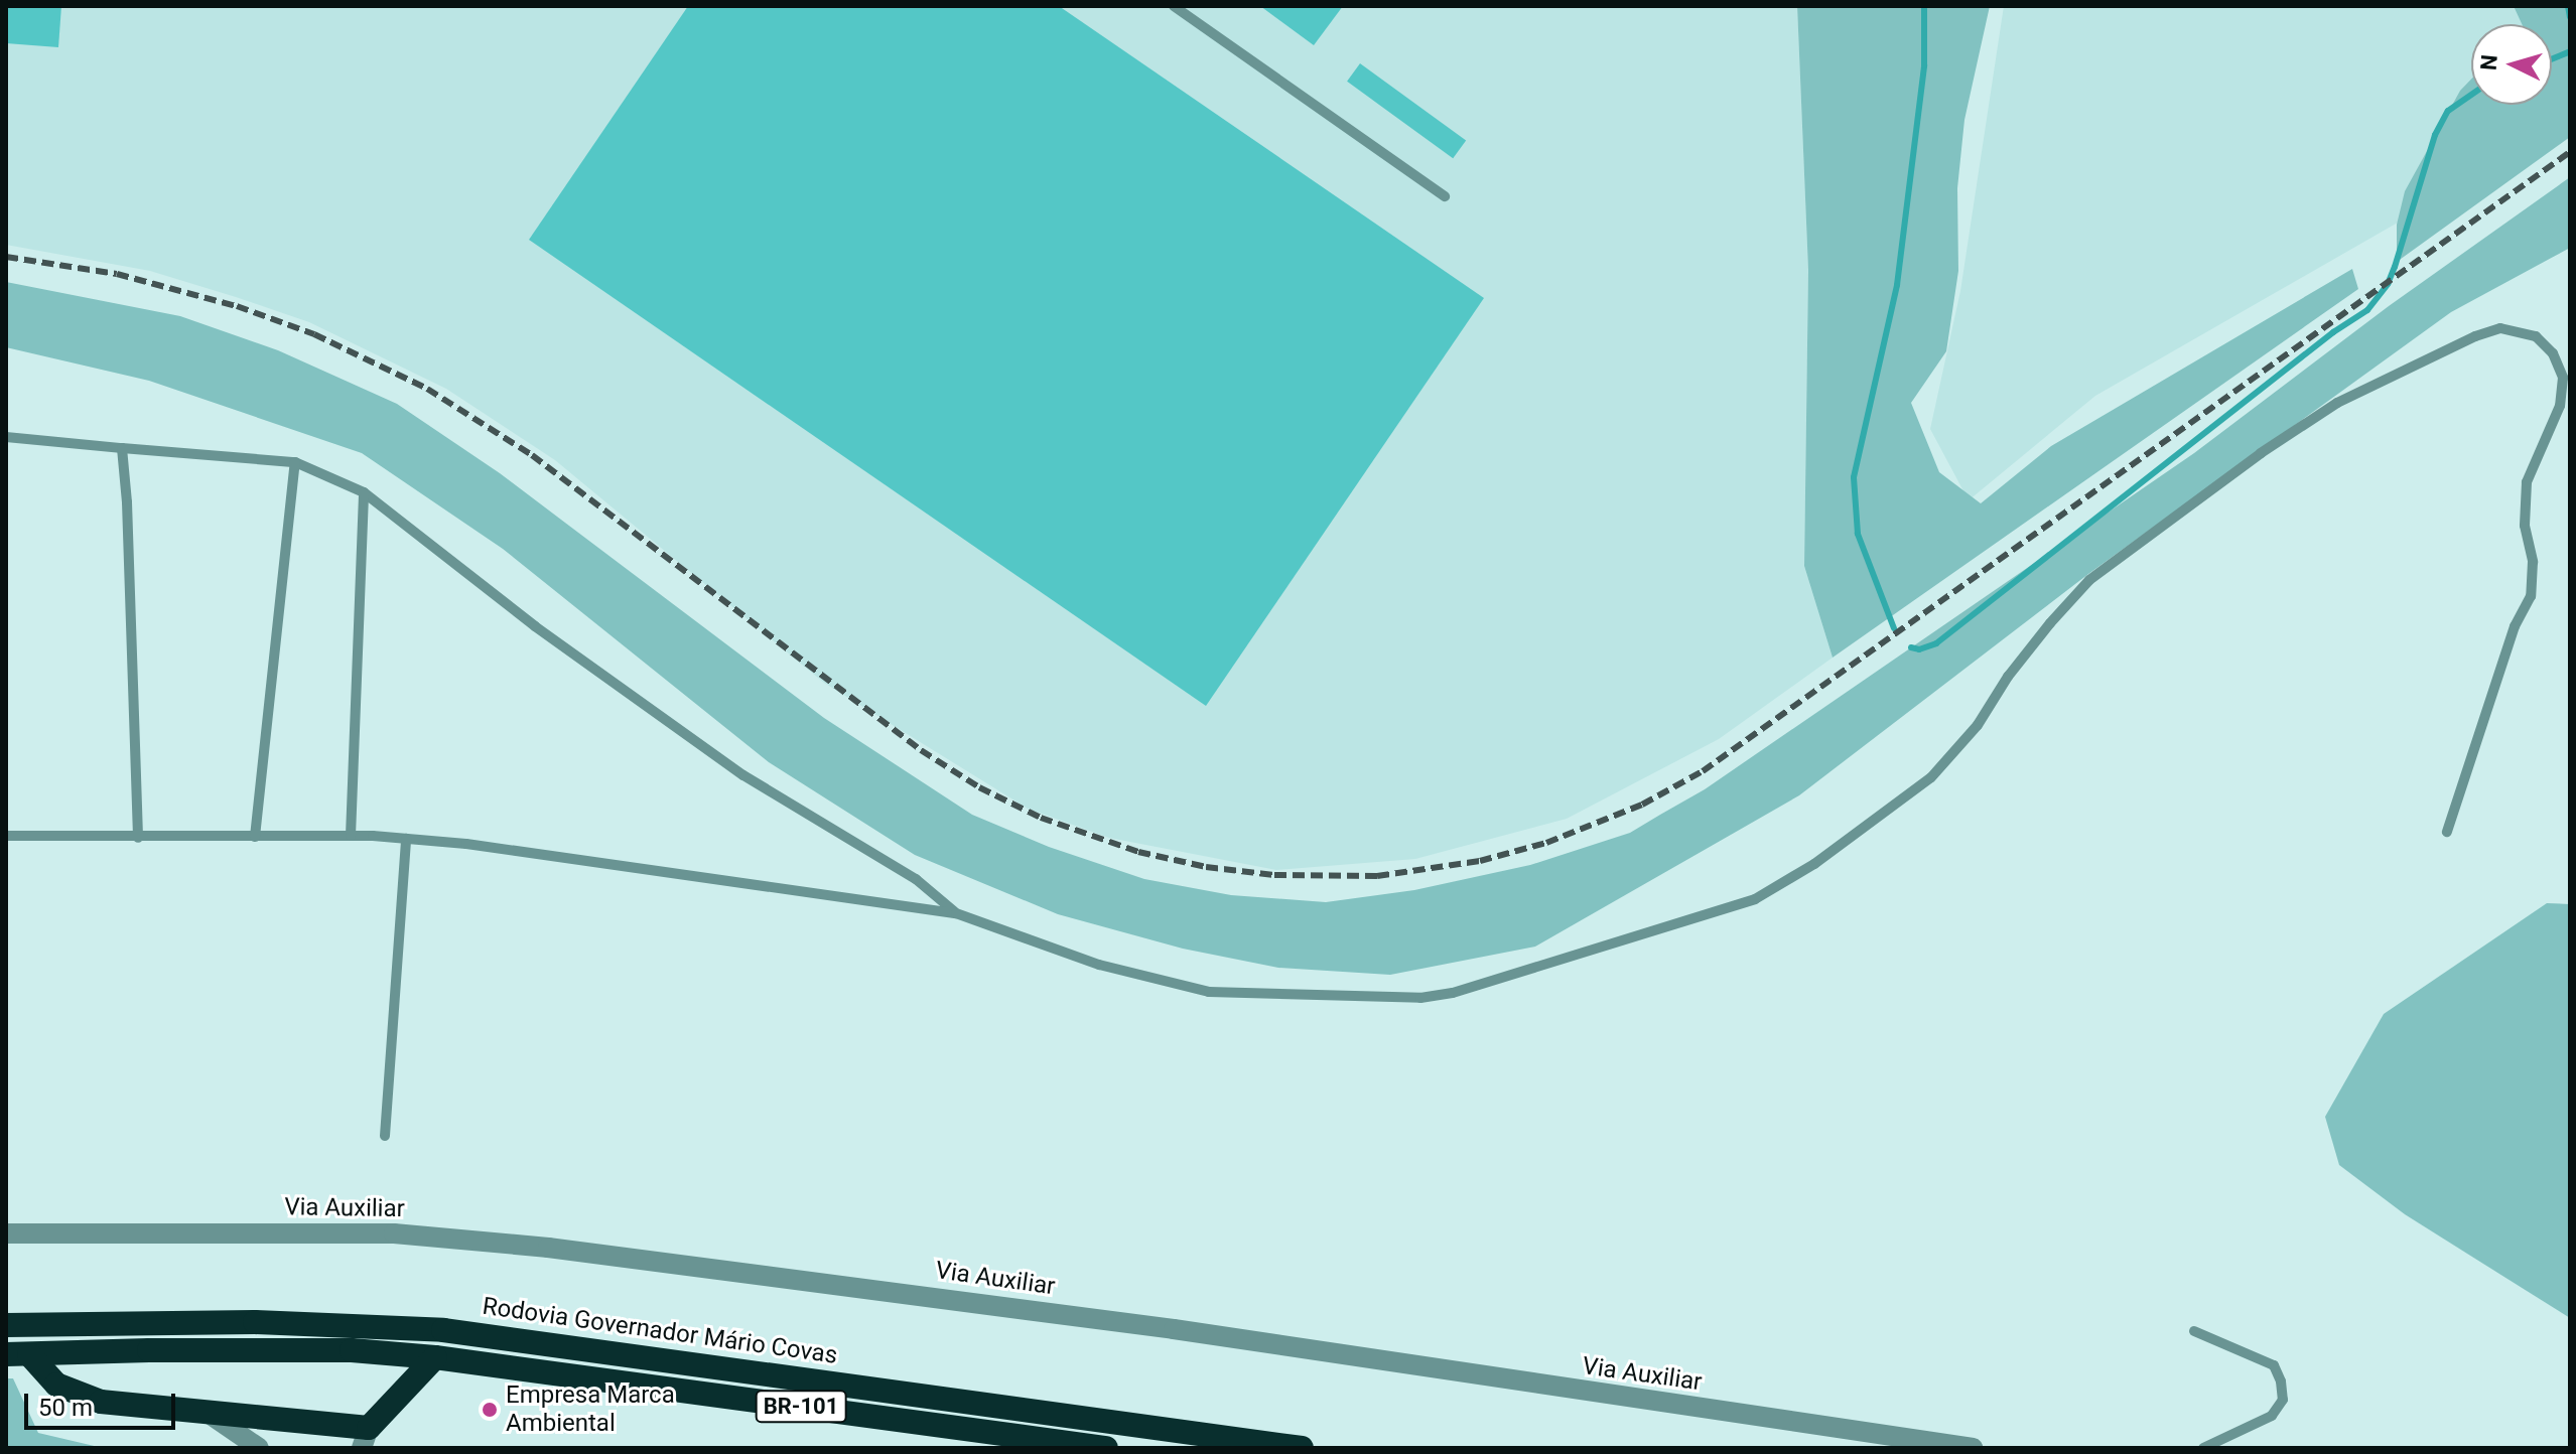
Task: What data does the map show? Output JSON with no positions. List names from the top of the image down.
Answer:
{
  "streets": {
    "highway": ["Rodovia Governador Mário Covas", "BR-101"],
    "street": ["Via Auxiliar"]
  },
  "places": ["Empresa Marca Ambiental"],
  "scale_bar": "50 m",
  "north": "left"
}
